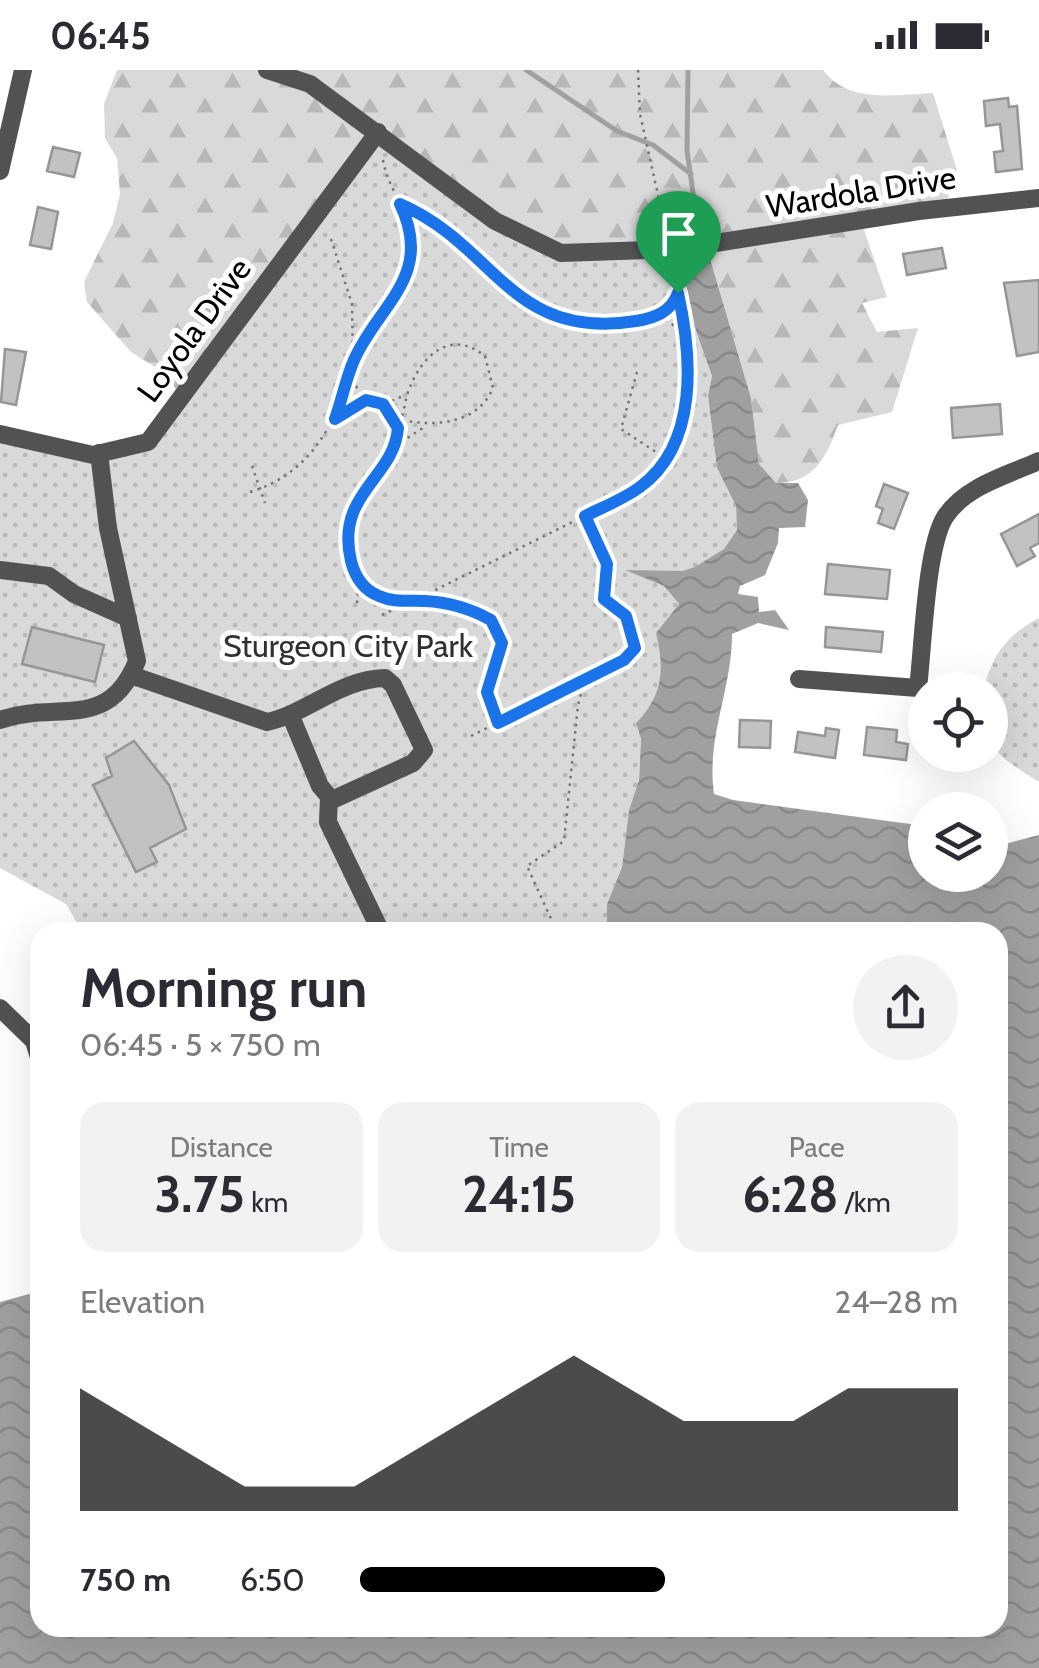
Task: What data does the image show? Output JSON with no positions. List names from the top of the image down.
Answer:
{
  "streets": {
    "street": ["Wardola Drive", "Loyola Drive"]
  },
  "crossings": [
    ["Wardola Drive", "Loyola Drive"]
  ],
  "parks": ["Sturgeon City Park"],
  "page": {
    "status": "06:45",
    "heading": ["Morning run", "06:45 · 5 × 750 m"],
    "stats": [
      ["Distance", "3.75 km"],
      ["Time", "24:15"],
      ["Pace", "6:28 /km"]
    ],
    "chart": ["Elevation", "24–28 m"],
    "list": [
      {
        "name": "750 m",
        "note": "6:50"
      }
    ]
  }
}
